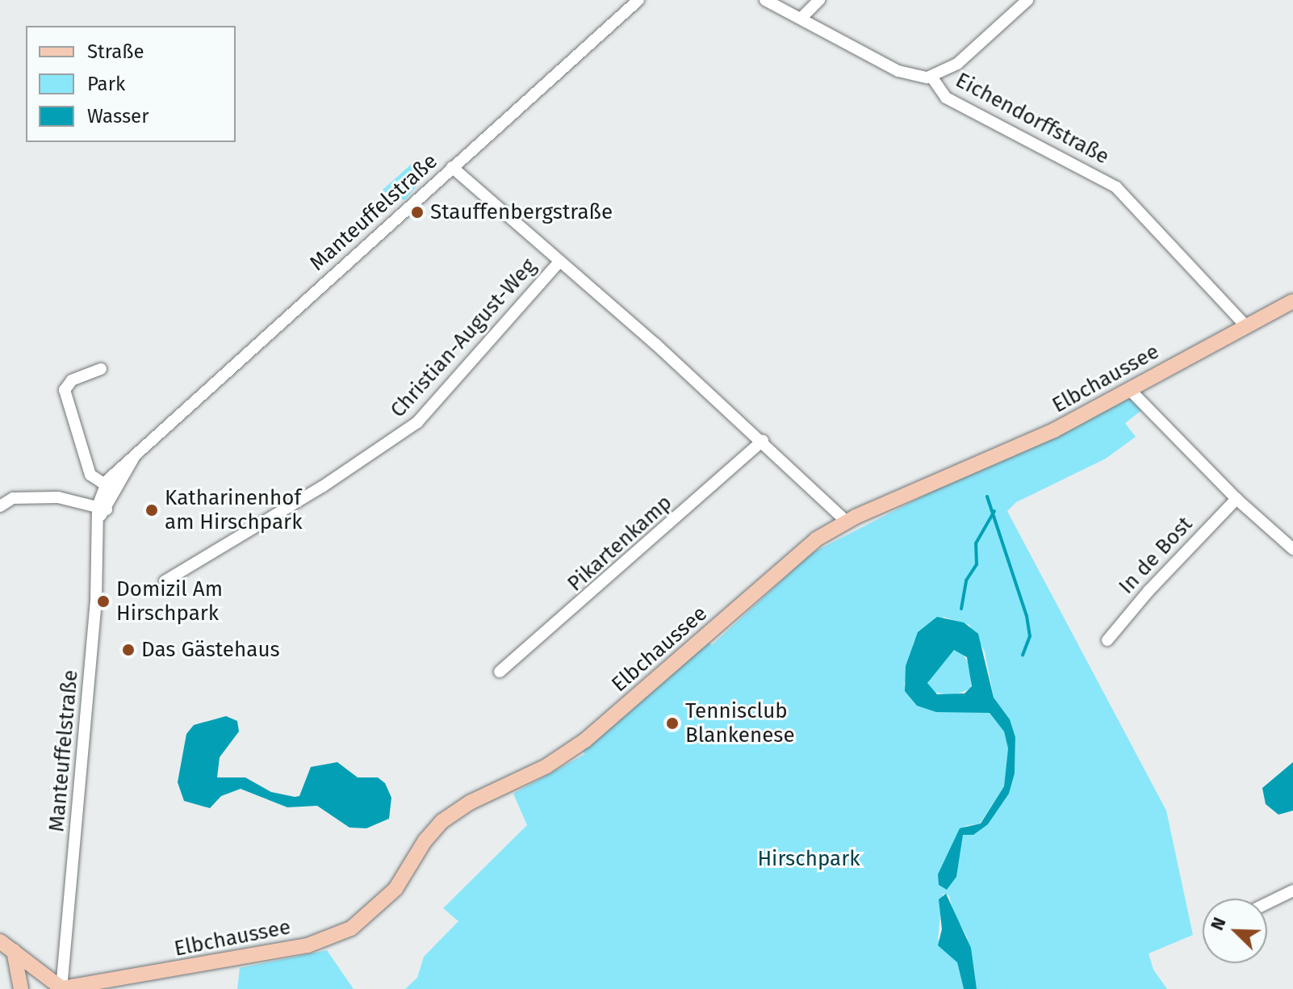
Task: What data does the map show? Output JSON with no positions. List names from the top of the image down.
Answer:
{
  "streets": {
    "main road": ["Elbchaussee"],
    "street": [
      "Eichendorffstraße",
      "Manteuffelstraße",
      "Christian-August-Weg",
      "Pikartenkamp",
      "In de Bost"
    ]
  },
  "crossings": [
    ["Eichendorffstraße", "Elbchaussee"],
    ["Manteuffelstraße", "Elbchaussee"]
  ],
  "parks": ["Hirschpark"],
  "places": [
    "Stauffenbergstraße",
    "Katharinenhof am Hirschpark",
    "Domizil Am Hirschpark",
    "Das Gästehaus",
    "Tennisclub Blankenese"
  ],
  "legend": ["Straße", "Park", "Wasser"],
  "north": "top left"
}
